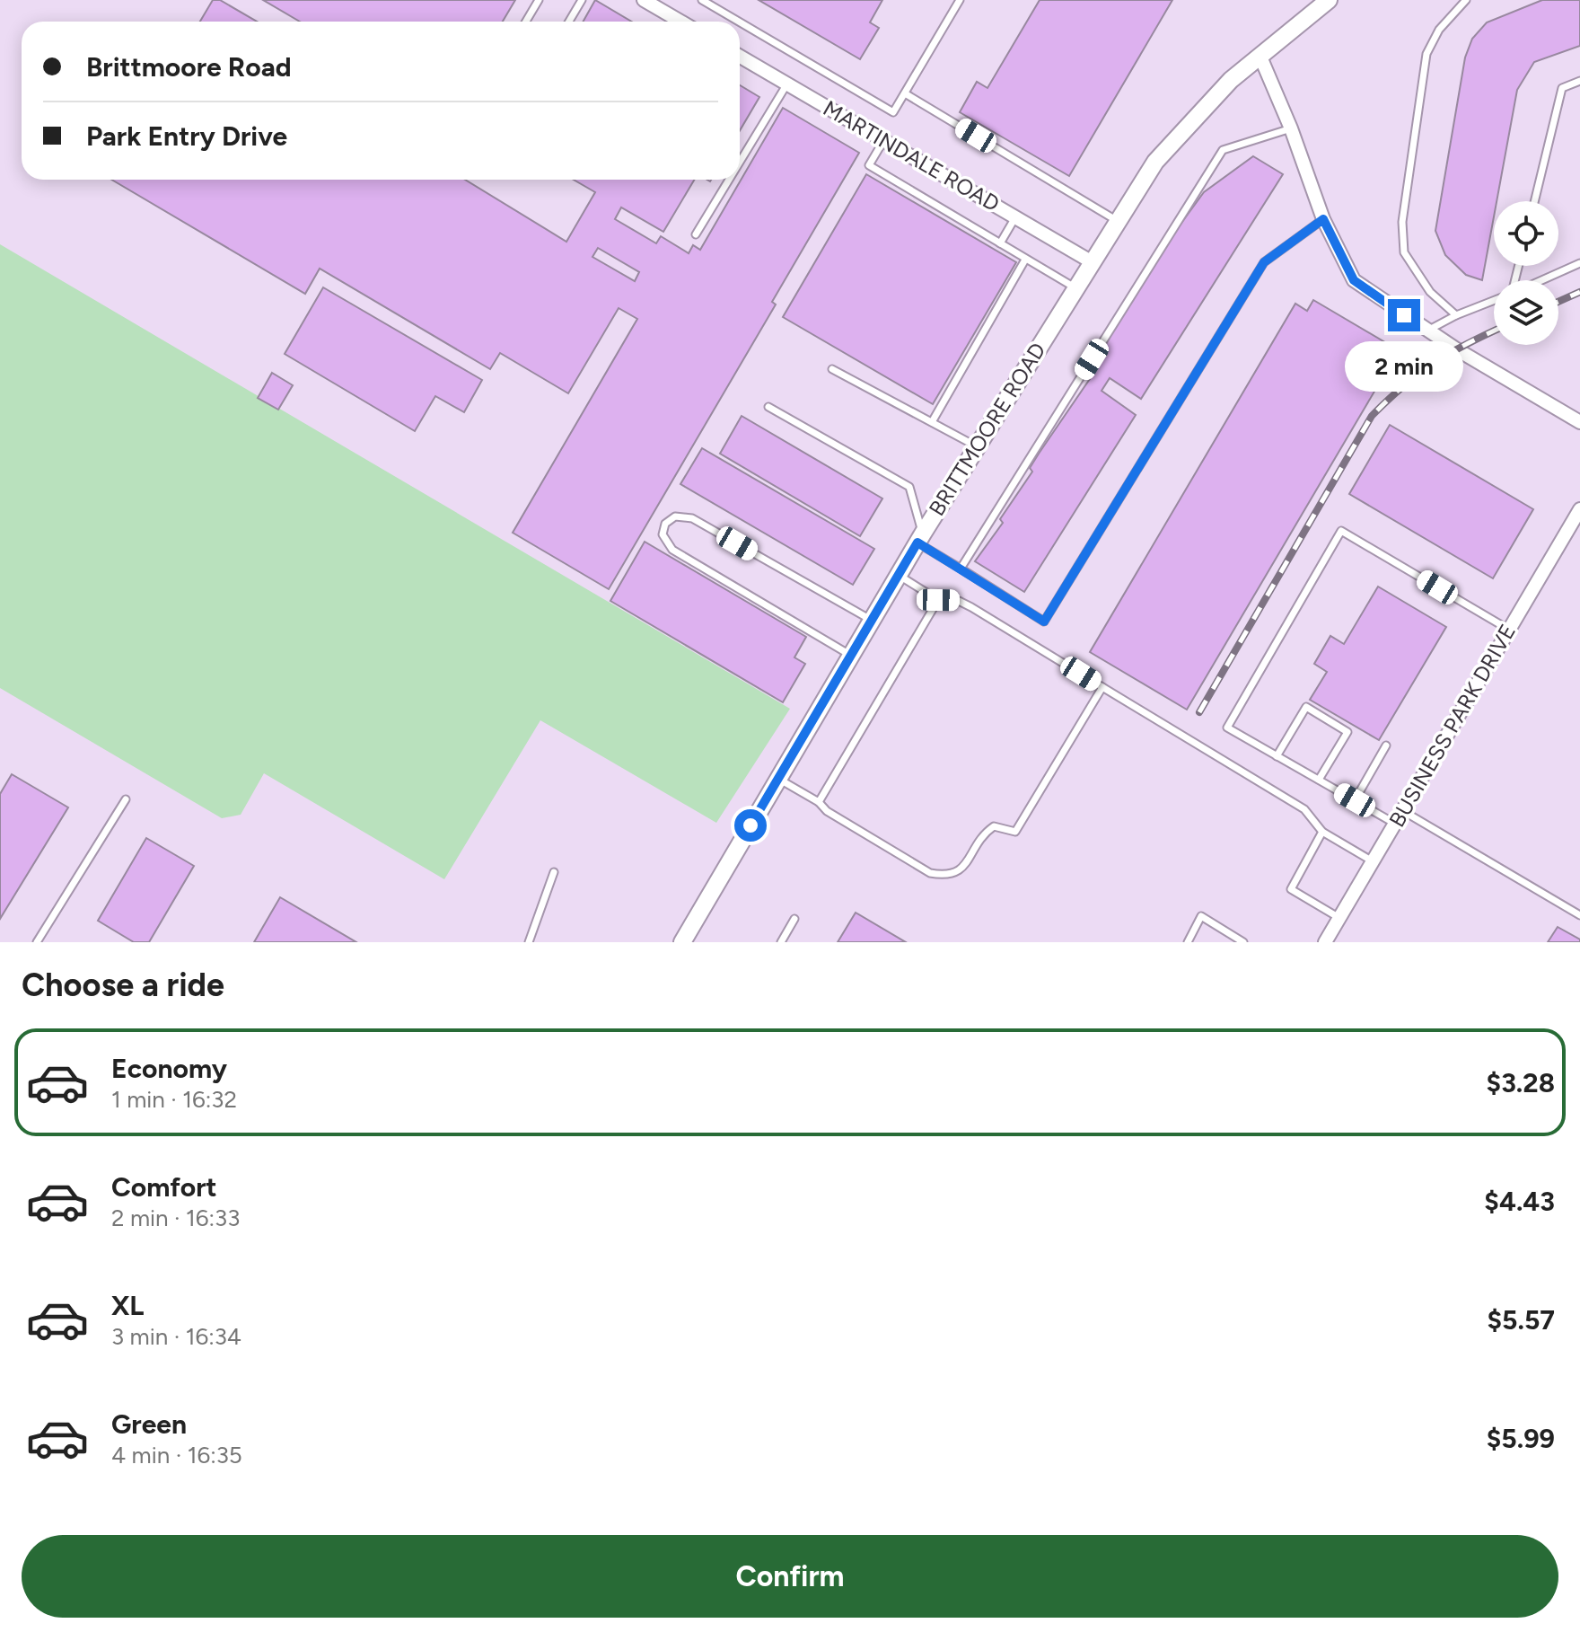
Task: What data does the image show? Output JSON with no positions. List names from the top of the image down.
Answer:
{
  "streets": {
    "main road": ["BRITTMOORE ROAD"],
    "street": ["MARTINDALE ROAD", "BUSINESS PARK DRIVE"]
  },
  "crossings": [
    ["MARTINDALE ROAD", "BRITTMOORE ROAD"]
  ],
  "page": {
    "banner": ["Brittmoore Road", "Park Entry Drive"],
    "bubble": "2 min",
    "heading": "Choose a ride",
    "list": [
      {
        "name": "Economy",
        "note": "1 min · 16:32",
        "value": "$3.28"
      },
      {
        "name": "Comfort",
        "note": "2 min · 16:33",
        "value": "$4.43"
      },
      {
        "name": "XL",
        "note": "3 min · 16:34",
        "value": "$5.57"
      },
      {
        "name": "Green",
        "note": "4 min · 16:35",
        "value": "$5.99"
      }
    ],
    "buttons": "Confirm"
  }
}
